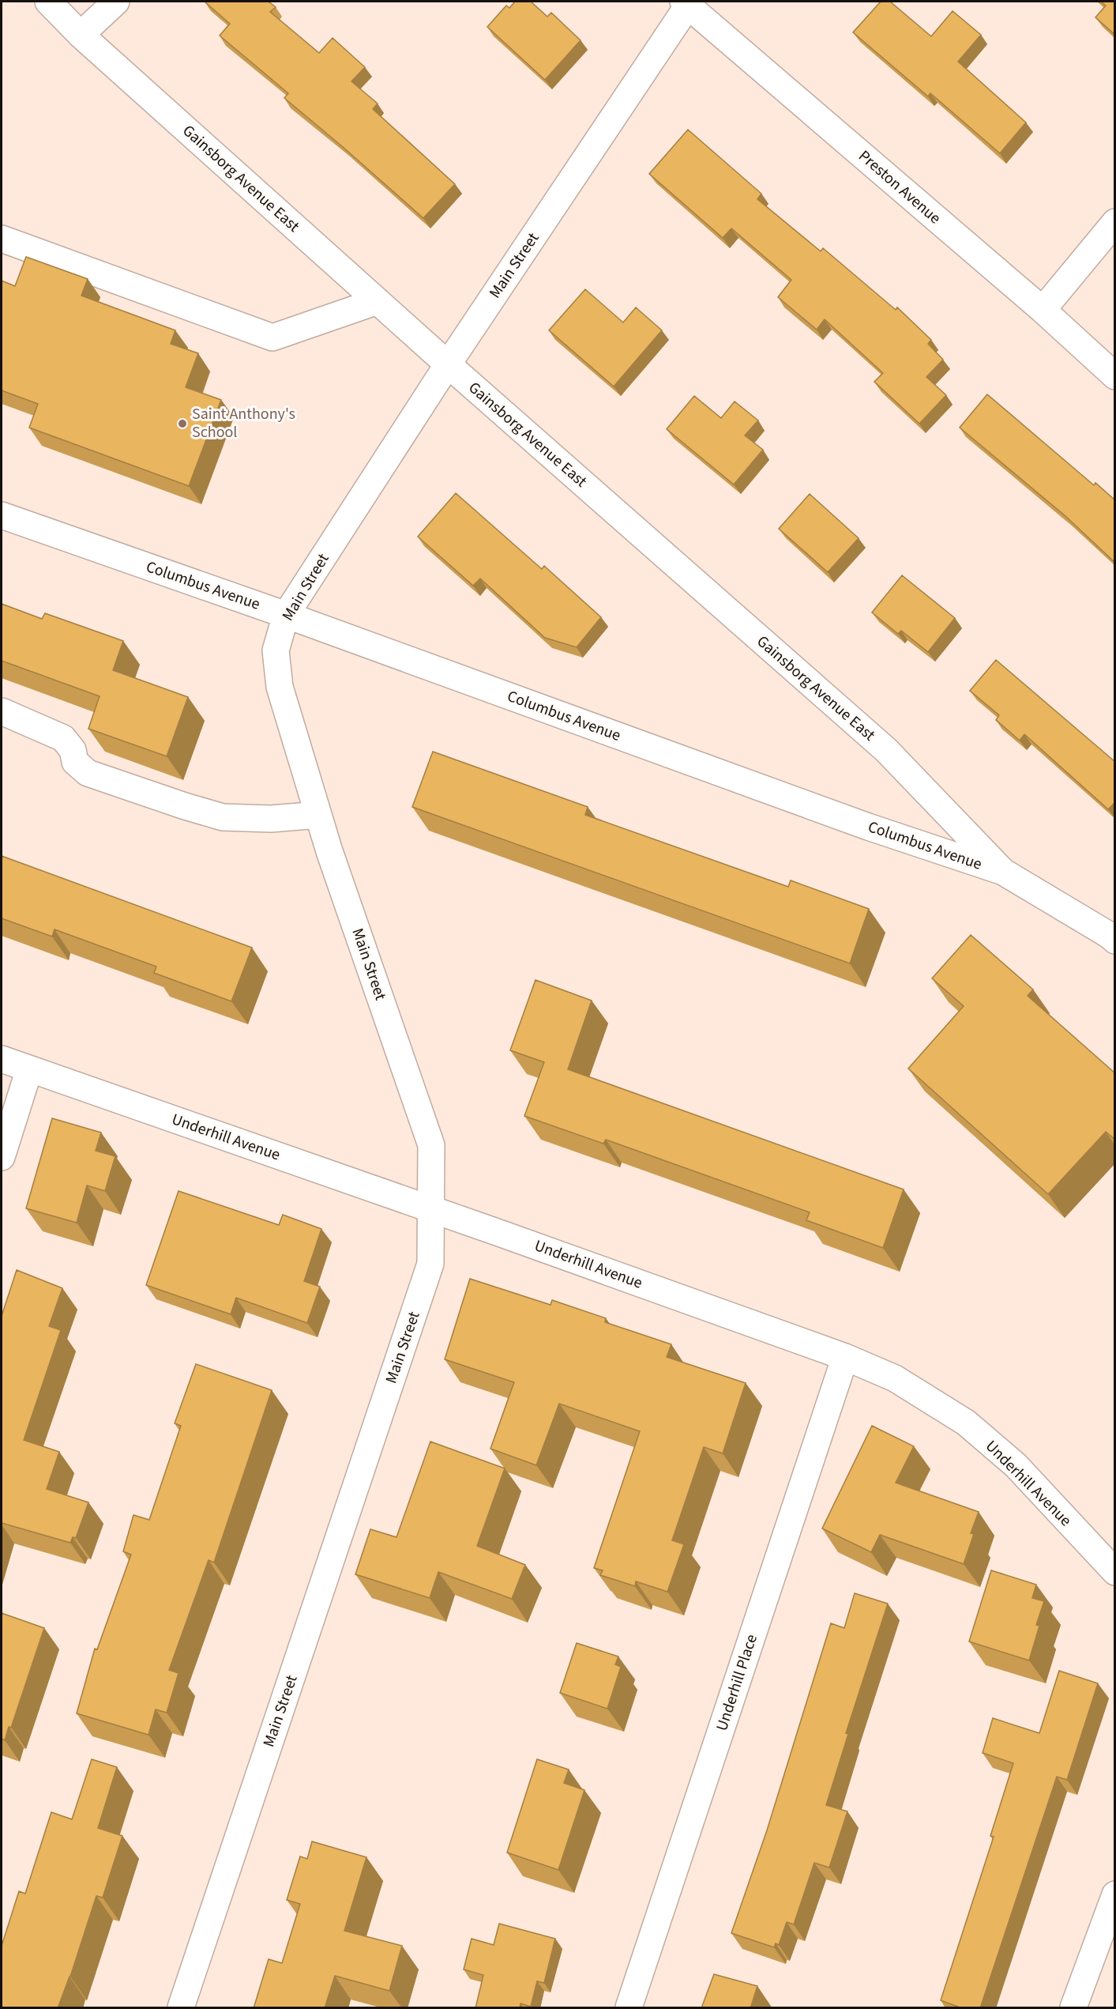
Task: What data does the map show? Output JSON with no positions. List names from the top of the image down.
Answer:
{
  "streets": {
    "street": [
      "Gainsborg Avenue East",
      "Preston Avenue",
      "Main Street",
      "Columbus Avenue",
      "Underhill Avenue",
      "Underhill Place"
    ]
  },
  "crossings": [
    ["Gainsborg Avenue East", "Main Street"],
    ["Gainsborg Avenue East", "Columbus Avenue"],
    ["Preston Avenue", "Main Street"],
    ["Main Street", "Columbus Avenue"],
    ["Main Street", "Underhill Avenue"],
    ["Underhill Avenue", "Underhill Place"]
  ],
  "places": ["Saint Anthony's School"]
}
